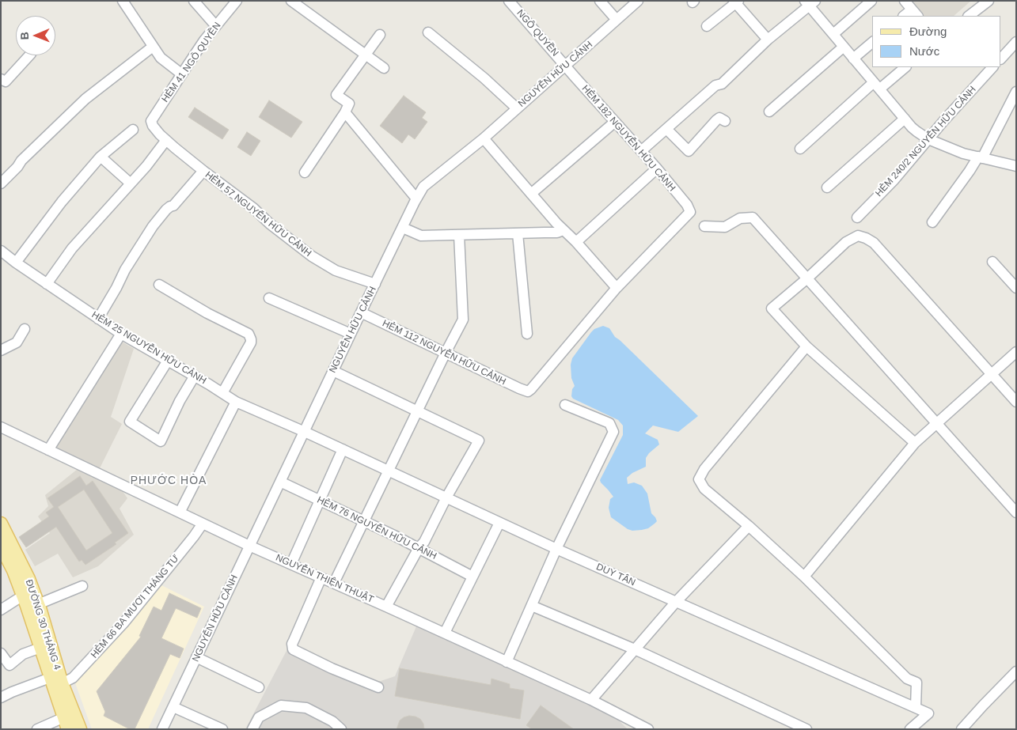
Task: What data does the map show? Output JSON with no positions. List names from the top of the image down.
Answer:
{
  "streets": {
    "main road": ["ĐƯỜNG 30 THÁNG 4"],
    "street": [
      "NGÔ QUYỀN",
      "HẺM 41 NGÔ QUYỀN",
      "NGUYỄN HỮU CẢNH",
      "HẺM 182 NGUYỄN HỮU CẢNH",
      "HẺM 240/2 NGUYỄN HỮU CẢNH",
      "HẺM 57 NGUYỄN HỮU CẢNH",
      "HẺM 25 NGUYỄN HỮU CẢNH",
      "HẺM 112 NGUYỄN HỮU CẢNH",
      "HẺM 76 NGUYỄN HỮU CẢNH",
      "DUY TÂN",
      "NGUYỄN THIỆN THUẬT",
      "HẺM 66 BA MƯƠI THÁNG TƯ"
    ]
  },
  "crossings": [
    ["NGÔ QUYỀN", "NGUYỄN HỮU CẢNH"],
    ["NGÔ QUYỀN", "HẺM 182 NGUYỄN HỮU CẢNH"],
    ["HẺM 41 NGÔ QUYỀN", "HẺM 57 NGUYỄN HỮU CẢNH"],
    ["NGUYỄN HỮU CẢNH", "HẺM 182 NGUYỄN HỮU CẢNH"],
    ["NGUYỄN HỮU CẢNH", "HẺM 57 NGUYỄN HỮU CẢNH"],
    ["NGUYỄN HỮU CẢNH", "HẺM 25 NGUYỄN HỮU CẢNH"],
    ["NGUYỄN HỮU CẢNH", "HẺM 112 NGUYỄN HỮU CẢNH"],
    ["NGUYỄN HỮU CẢNH", "HẺM 76 NGUYỄN HỮU CẢNH"],
    ["NGUYỄN HỮU CẢNH", "DUY TÂN"],
    ["NGUYỄN HỮU CẢNH", "NGUYỄN THIỆN THUẬT"],
    ["HẺM 182 NGUYỄN HỮU CẢNH", "HẺM 112 NGUYỄN HỮU CẢNH"],
    ["HẺM 25 NGUYỄN HỮU CẢNH", "DUY TÂN"],
    ["NGUYỄN THIỆN THUẬT", "HẺM 66 BA MƯƠI THÁNG TƯ"],
    ["HẺM 66 BA MƯƠI THÁNG TƯ", "ĐƯỜNG 30 THÁNG 4"]
  ],
  "districts": ["PHƯỚC HÒA"],
  "legend": ["Đường", "Nước"],
  "north": "left"
}
